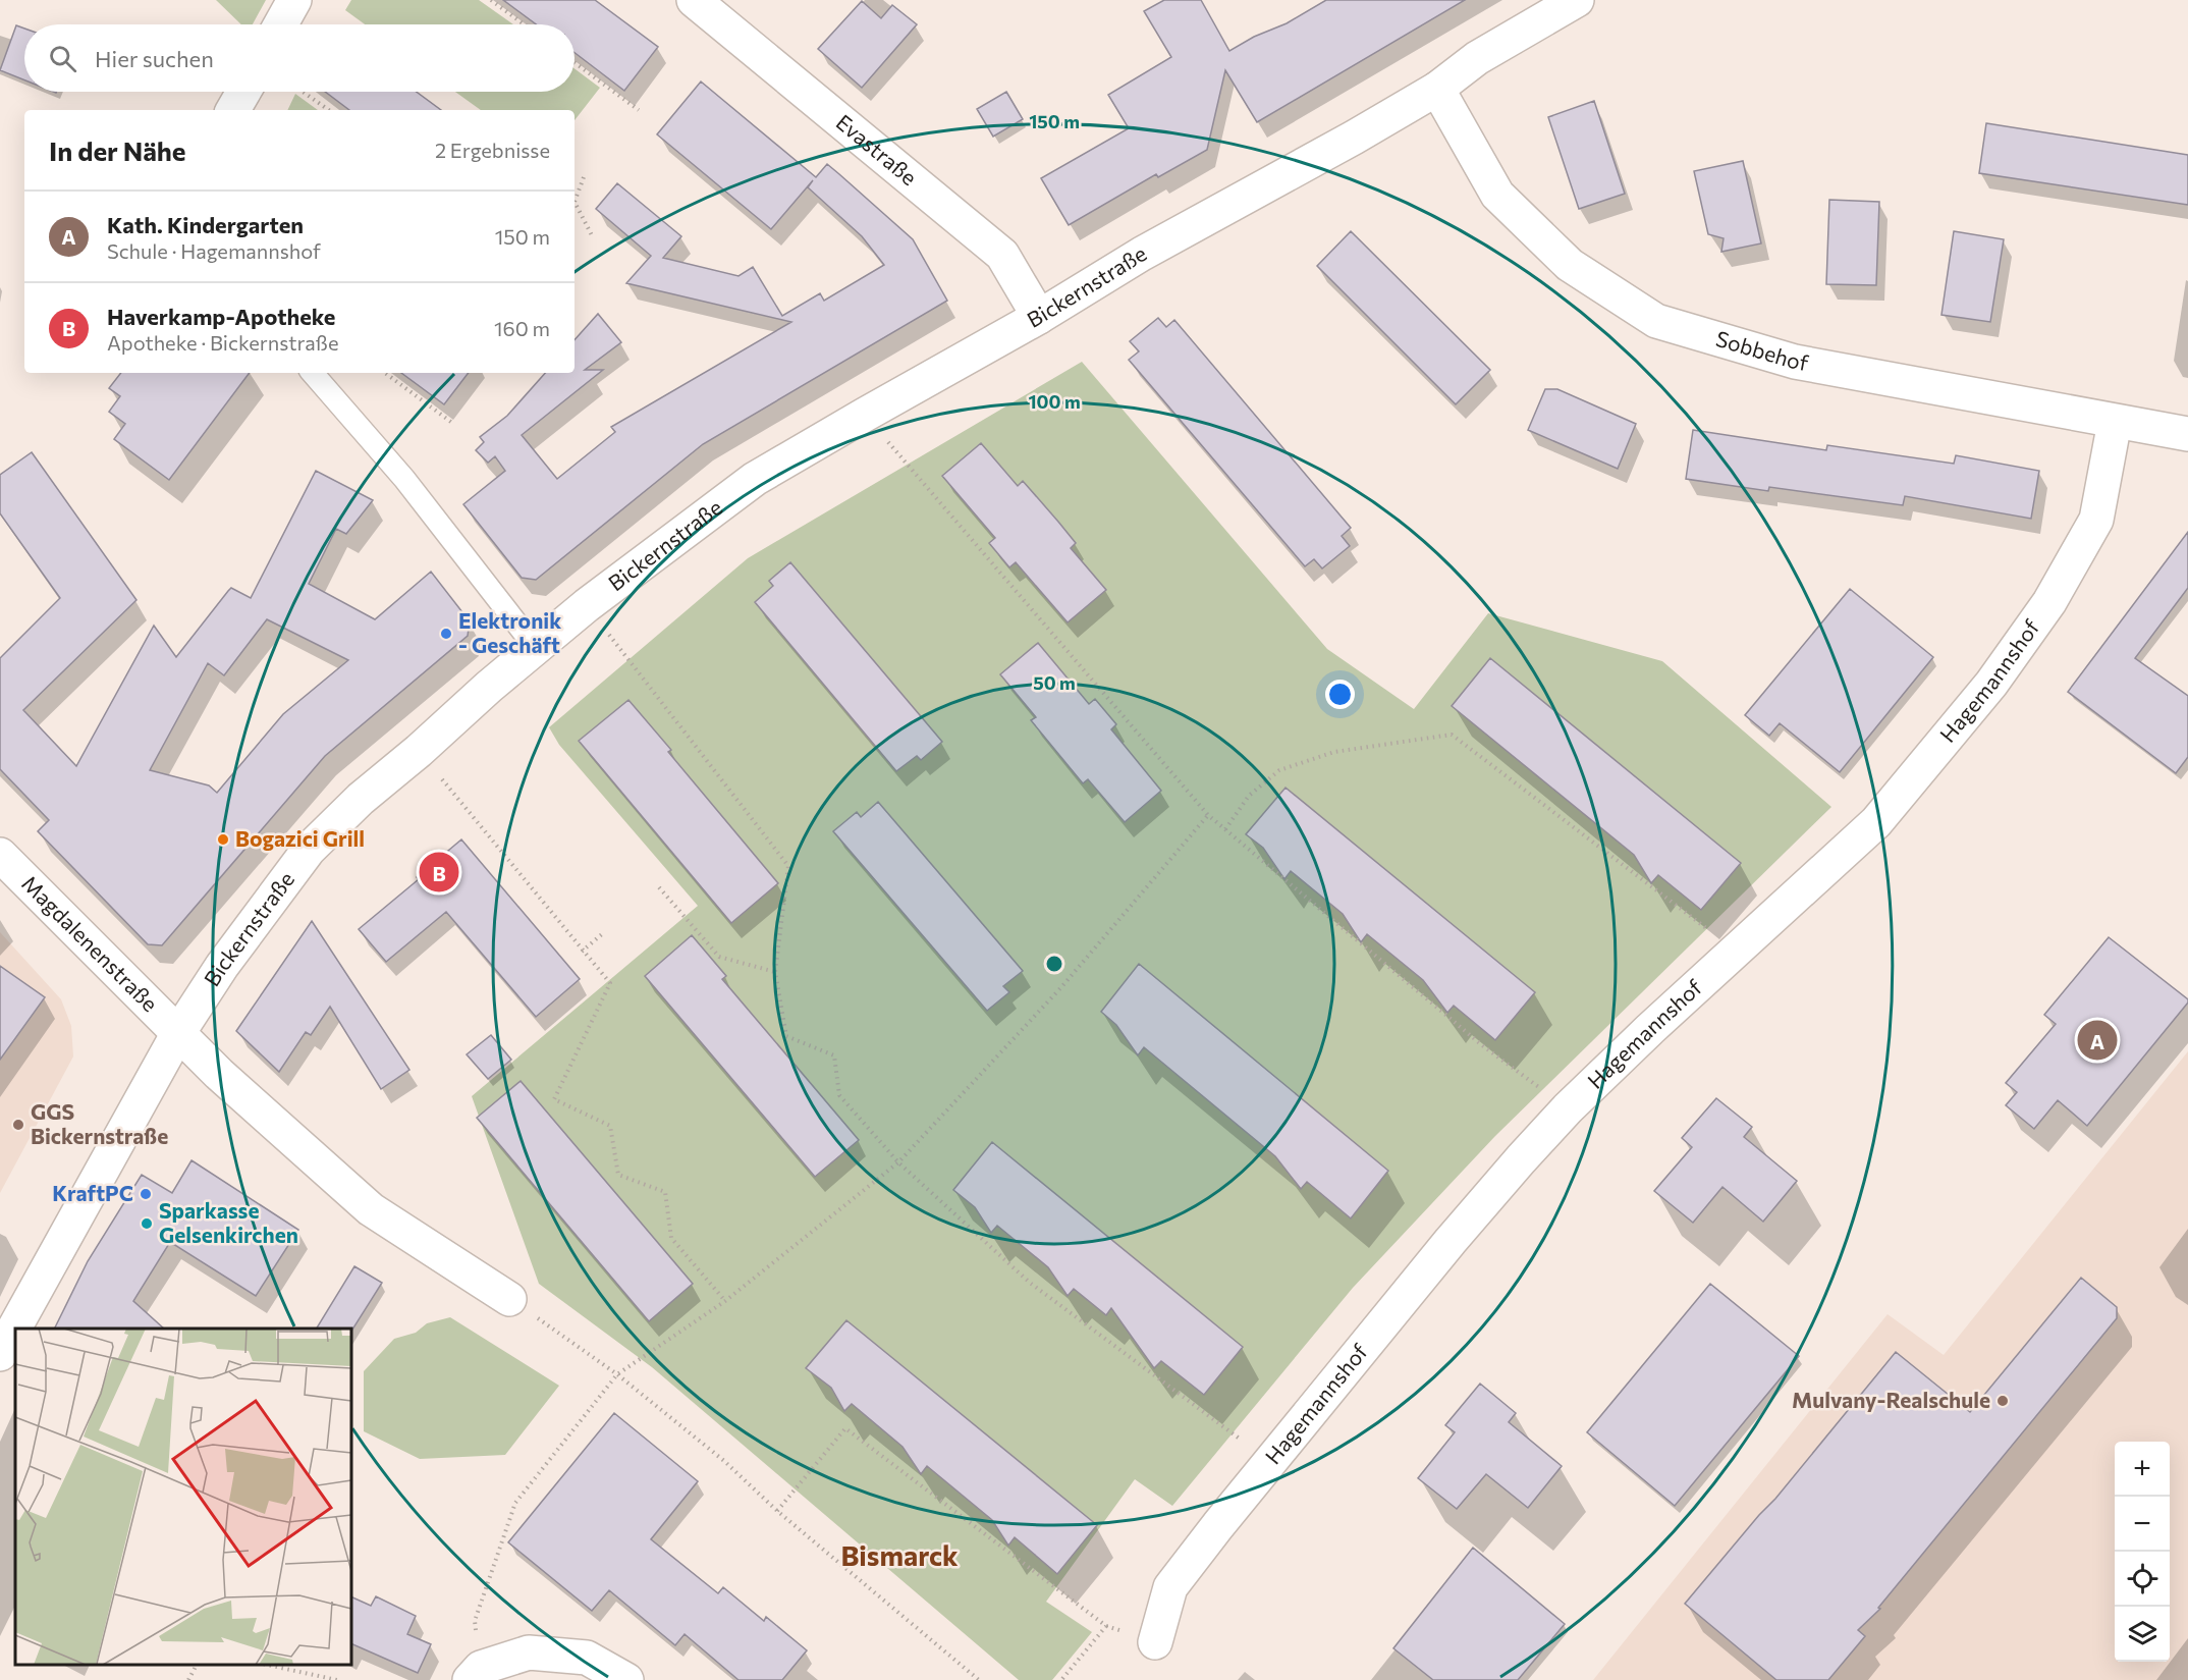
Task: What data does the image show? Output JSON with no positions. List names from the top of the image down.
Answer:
{
  "streets": {
    "street": [
      "Evastraße",
      "Bickernstraße",
      "Sobbehof",
      "Hagemannshof",
      "Magdalenenstraße"
    ]
  },
  "crossings": [
    ["Evastraße", "Bickernstraße"],
    ["Bickernstraße", "Sobbehof"],
    ["Bickernstraße", "Magdalenenstraße"],
    ["Sobbehof", "Hagemannshof"]
  ],
  "districts": ["Bismarck"],
  "places": [
    "Elektronik - Geschäft",
    "Bogazici Grill",
    "GGS Bickernstraße",
    "KraftPC",
    "Sparkasse Gelsenkirchen",
    "Mulvany-Realschule"
  ],
  "page": {
    "search": "Hier suchen",
    "heading": ["In der Nähe", "2 Ergebnisse"],
    "list": [
      {
        "mark": "A",
        "name": "Kath. Kindergarten",
        "note": "Schule · Hagemannshof",
        "value": "150 m"
      },
      {
        "mark": "B",
        "name": "Haverkamp-Apotheke",
        "note": "Apotheke · Bickernstraße",
        "value": "160 m"
      }
    ],
    "pins": ["B", "A"],
    "map_buttons": ["+", "−"]
  },
  "rings": ["150 m", "100 m", "50 m"]
}
